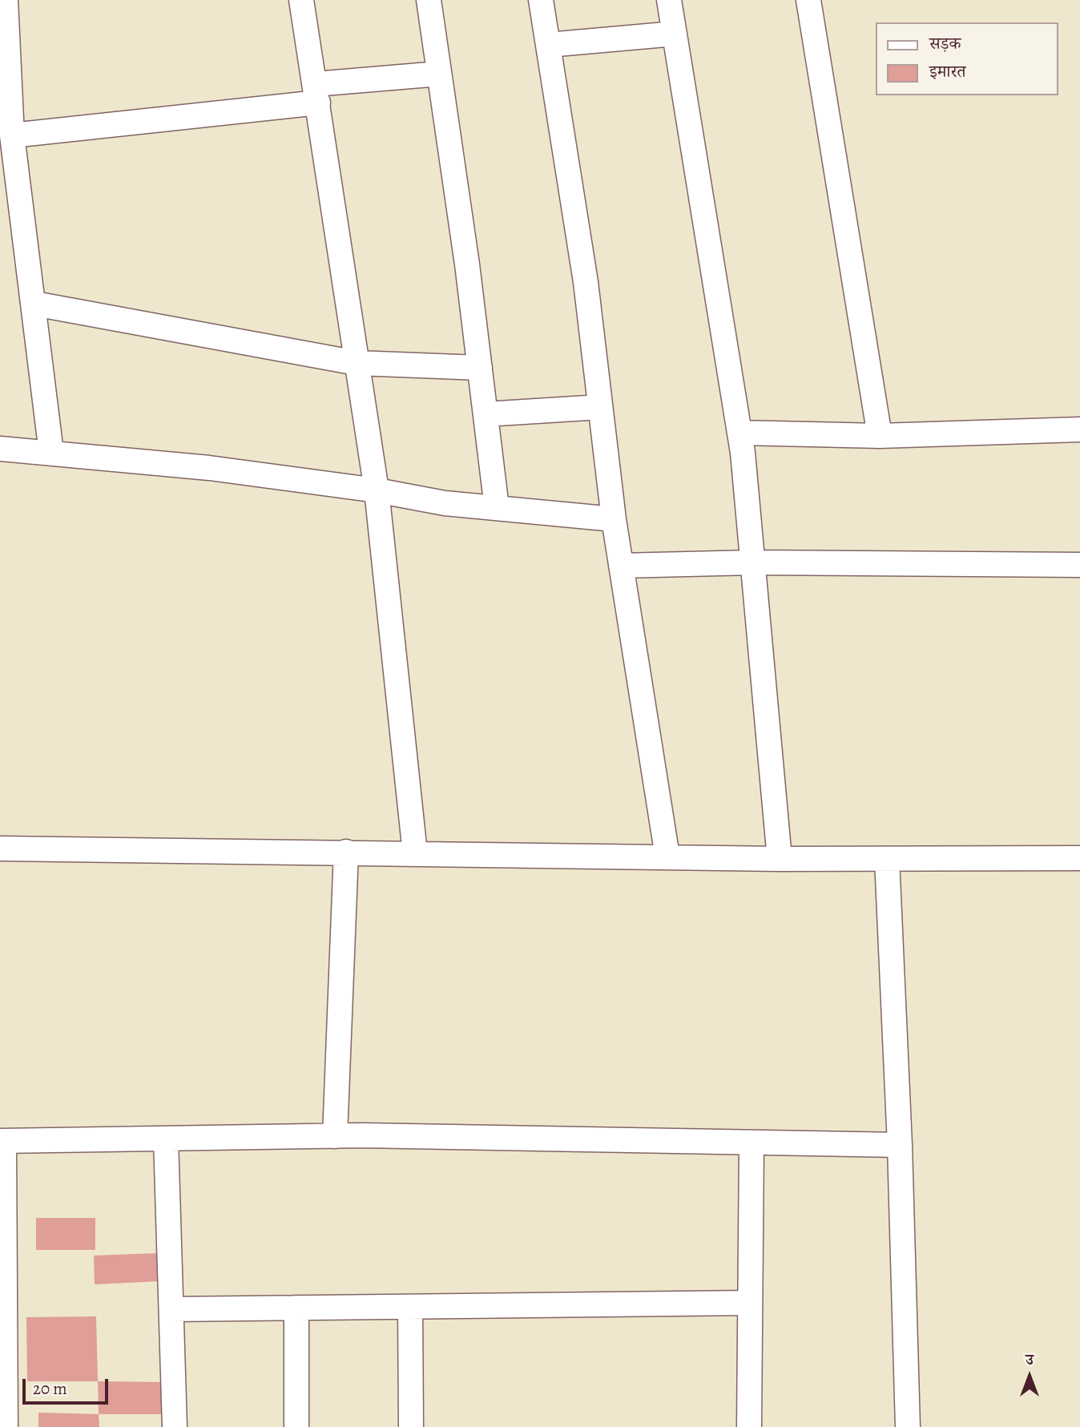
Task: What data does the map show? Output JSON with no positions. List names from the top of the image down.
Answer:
{
  "legend": ["सड़क", "इमारत"],
  "scale_bar": "20 m",
  "north": "top"
}
